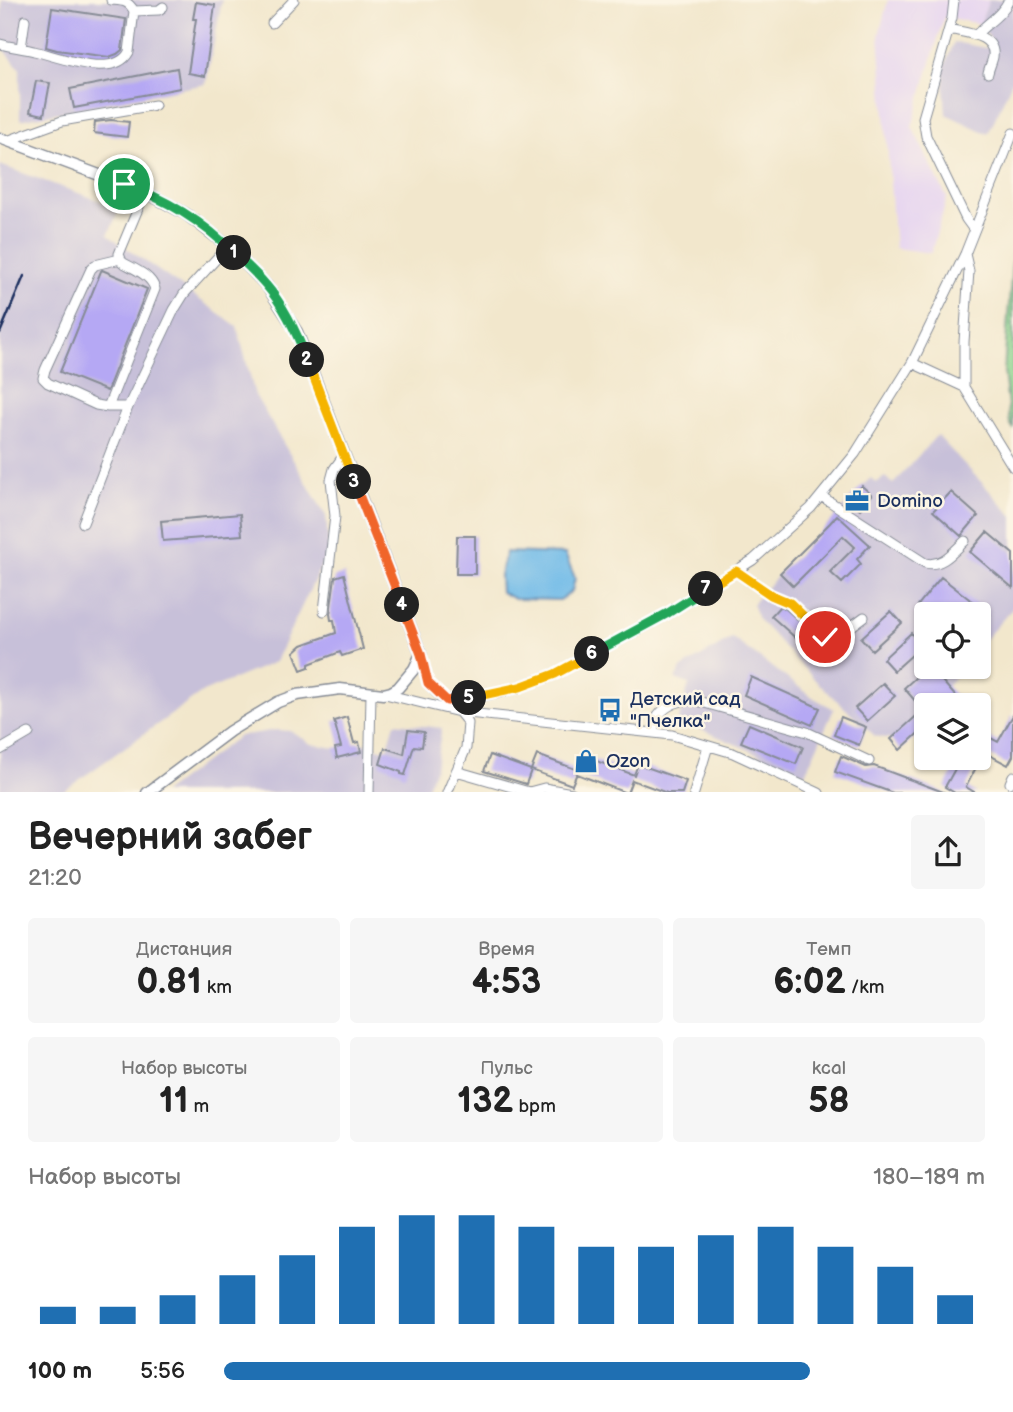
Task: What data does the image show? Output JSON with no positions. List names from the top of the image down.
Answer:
{
  "places": {
    "office": ["Domino"],
    "bus stop": ["Детский сад \"Пчелка\""],
    "shop": ["Ozon"]
  },
  "page": {
    "pins": [
      "1",
      "2",
      "3",
      "7",
      "4",
      "6",
      "5"
    ],
    "heading": ["Вечерний забег", "21:20"],
    "stats": [
      ["Дистанция", "0.81 km"],
      ["Время", "4:53"],
      ["Темп", "6:02 /km"],
      ["Набор высоты", "11 m"],
      ["Пульс", "132 bpm"],
      ["kcal", "58"]
    ],
    "chart": ["Набор высоты", "180–189 m"],
    "list": [
      {
        "name": "100 m",
        "note": "5:56"
      }
    ]
  }
}
